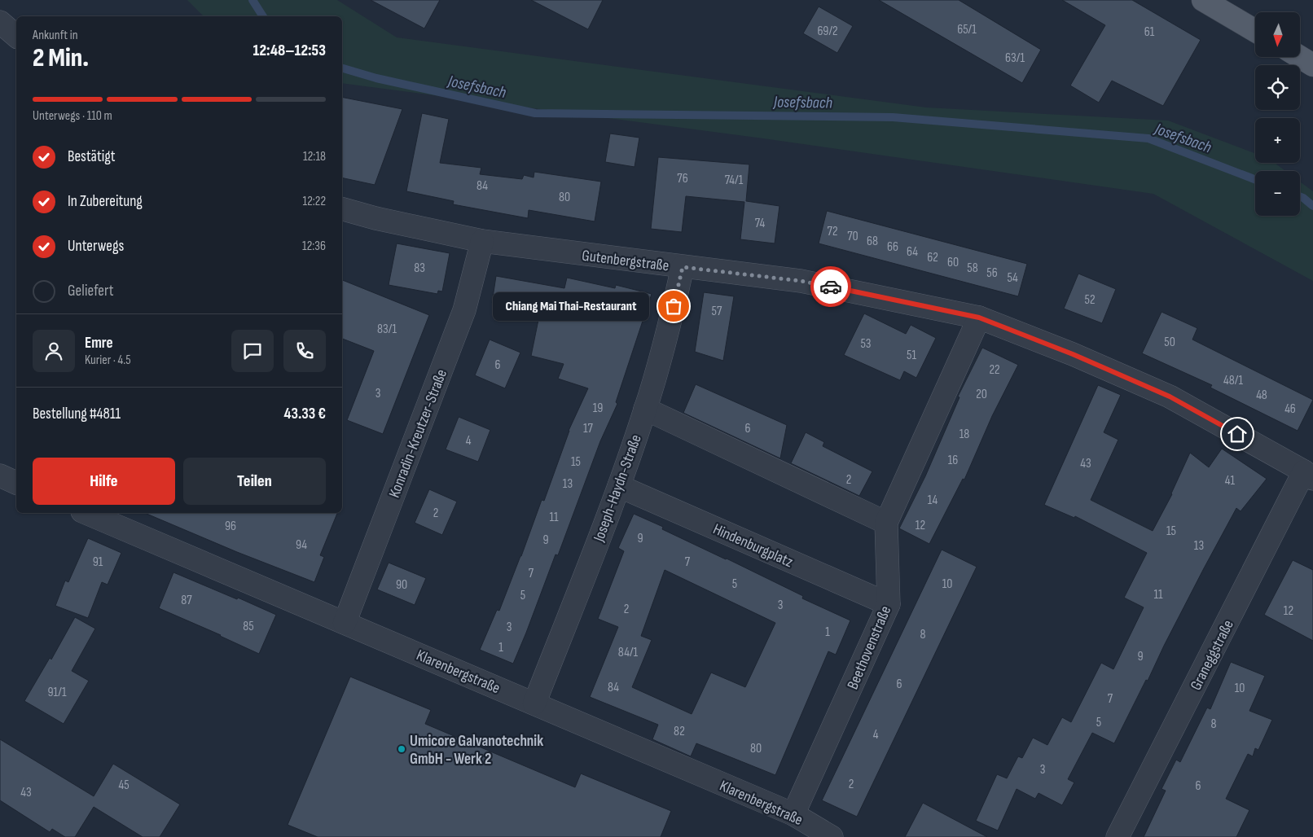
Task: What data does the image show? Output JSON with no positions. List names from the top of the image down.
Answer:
{
  "streets": {
    "street": [
      "Gutenbergstraße",
      "Konradin-Kreutzer-Straße",
      "Joseph-Haydn-Straße",
      "Hindenburgplatz",
      "Beethovenstraße",
      "Graneggstraße",
      "Klarenbergstraße"
    ]
  },
  "crossings": [
    ["Gutenbergstraße", "Konradin-Kreutzer-Straße"],
    ["Gutenbergstraße", "Joseph-Haydn-Straße"],
    ["Gutenbergstraße", "Beethovenstraße"],
    ["Gutenbergstraße", "Graneggstraße"],
    ["Konradin-Kreutzer-Straße", "Klarenbergstraße"],
    ["Joseph-Haydn-Straße", "Hindenburgplatz"],
    ["Joseph-Haydn-Straße", "Klarenbergstraße"],
    ["Hindenburgplatz", "Beethovenstraße"],
    ["Beethovenstraße", "Klarenbergstraße"]
  ],
  "water": ["Josefsbach"],
  "places": ["Chiang Mai Thai-Restaurant", "Umicore Galvanotechnik GmbH - Werk 2"],
  "house_numbers": [
    "65/1",
    "69/2",
    "61",
    "63/1",
    "76",
    "74/1",
    "84",
    "80",
    "74",
    "72",
    "70",
    "68",
    "66",
    "64",
    "62",
    "60",
    "83",
    "58",
    "56",
    "54",
    "52",
    "57",
    "83/1",
    "50",
    "53",
    "51",
    "6",
    "22",
    "48/1",
    "3",
    "20",
    "48",
    "19",
    "46",
    "17",
    "6",
    "18",
    "4",
    "16",
    "15",
    "43",
    "2",
    "41",
    "13",
    "14",
    "2",
    "11",
    "12",
    "96",
    "15",
    "9",
    "9",
    "94",
    "13",
    "91",
    "7",
    "7",
    "5",
    "10",
    "90",
    "11",
    "5",
    "87",
    "3",
    "2",
    "12",
    "85",
    "3",
    "1",
    "8",
    "1",
    "84/1",
    "9",
    "6",
    "84",
    "10",
    "91/1",
    "7",
    "5",
    "8",
    "82",
    "4",
    "80",
    "3",
    "2",
    "45",
    "6",
    "43"
  ],
  "north": "bottom",
  "page": {
    "map_buttons": ["+", "−"],
    "heading": ["2 Min.", "Ankunft in", "12:48–12:53"],
    "panel": [
      "Emre",
      "Kurier · 4.5",
      "Bestellung #4811",
      "43.33 €"
    ],
    "bar": "Unterwegs · 110 m",
    "list": [
      ["Bestätigt", "12:18"],
      ["In Zubereitung", "12:22"],
      ["Unterwegs", "12:36"],
      "Geliefert"
    ],
    "bubble": "Chiang Mai Thai-Restaurant",
    "buttons": ["Hilfe", "Teilen"]
  }
}
